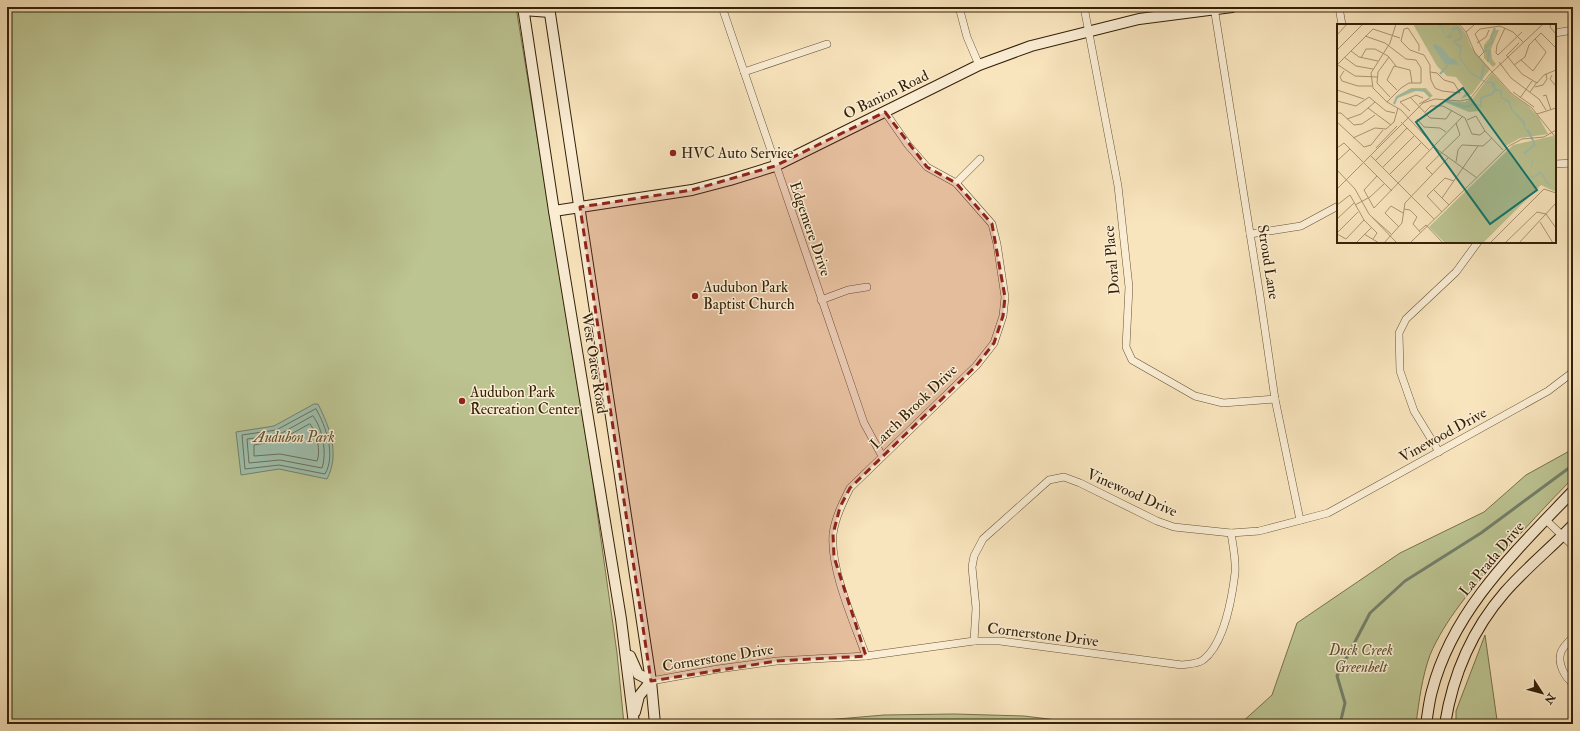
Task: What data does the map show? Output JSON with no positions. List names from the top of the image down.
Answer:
{
  "streets": {
    "main road": ["O Banion Road", "West Oates Road", "La Prada Drive"],
    "street": [
      "Edgemere Drive",
      "Doral Place",
      "Stroud Lane",
      "Larch Brook Drive",
      "Vinewood Drive",
      "Cornerstone Drive"
    ]
  },
  "crossings": [
    ["O Banion Road", "Edgemere Drive"],
    ["O Banion Road", "Doral Place"],
    ["O Banion Road", "Stroud Lane"],
    ["O Banion Road", "West Oates Road"],
    ["O Banion Road", "Larch Brook Drive"],
    ["Edgemere Drive", "Larch Brook Drive"],
    ["Doral Place", "Stroud Lane"],
    ["Stroud Lane", "Vinewood Drive"],
    ["West Oates Road", "Cornerstone Drive"],
    ["Larch Brook Drive", "Cornerstone Drive"],
    ["Vinewood Drive", "Cornerstone Drive"]
  ],
  "parks": ["Audubon Park", "Duck Creek Greenbelt"],
  "places": ["HVC Auto Service", "Audubon Park Baptist Church", "Audubon Park Recreation Center"],
  "north": "bottom right"
}
